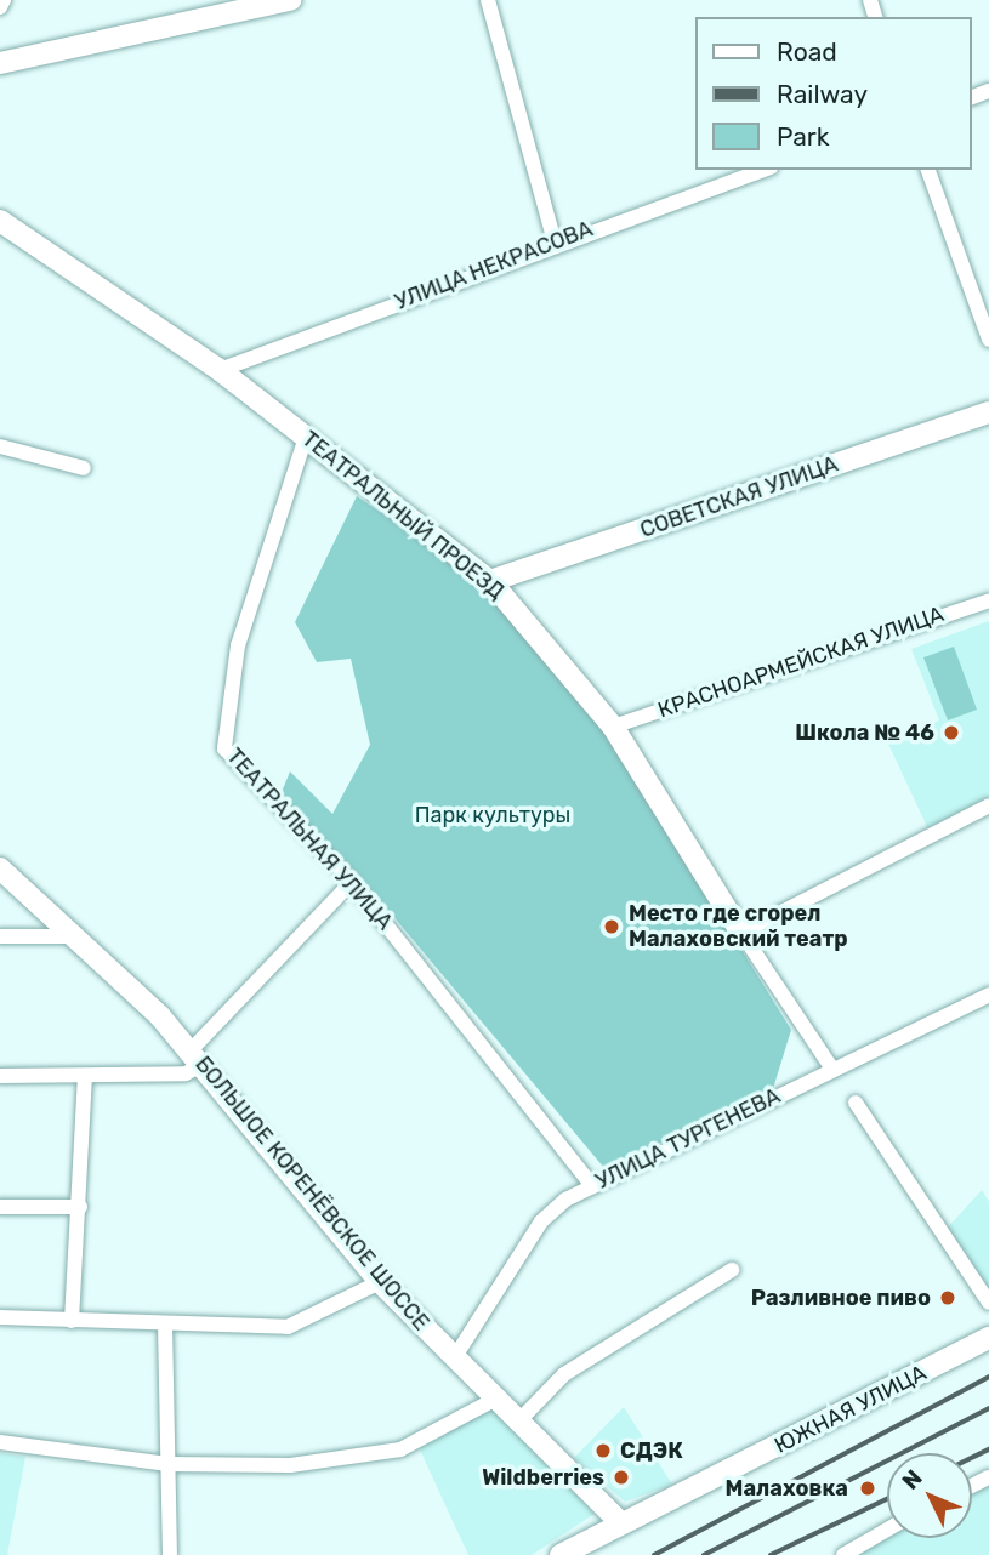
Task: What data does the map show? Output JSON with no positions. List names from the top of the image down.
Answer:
{
  "streets": {
    "street": [
      "УЛИЦА НЕКРАСОВА",
      "СОВЕТСКАЯ УЛИЦА",
      "ТЕАТРАЛЬНЫЙ ПРОЕЗД",
      "КРАСНОАРМЕЙСКАЯ УЛИЦА",
      "ТЕАТРАЛЬНАЯ УЛИЦА",
      "УЛИЦА ТУРГЕНЕВА",
      "БОЛЬШОЕ КОРЕНЁВСКОЕ ШОССЕ",
      "ЮЖНАЯ УЛИЦА"
    ]
  },
  "crossings": [
    ["УЛИЦА НЕКРАСОВА", "ТЕАТРАЛЬНЫЙ ПРОЕЗД"],
    ["СОВЕТСКАЯ УЛИЦА", "ТЕАТРАЛЬНЫЙ ПРОЕЗД"],
    ["ТЕАТРАЛЬНЫЙ ПРОЕЗД", "КРАСНОАРМЕЙСКАЯ УЛИЦА"],
    ["ТЕАТРАЛЬНЫЙ ПРОЕЗД", "ТЕАТРАЛЬНАЯ УЛИЦА"],
    ["ТЕАТРАЛЬНЫЙ ПРОЕЗД", "УЛИЦА ТУРГЕНЕВА"],
    ["ТЕАТРАЛЬНАЯ УЛИЦА", "УЛИЦА ТУРГЕНЕВА"],
    ["УЛИЦА ТУРГЕНЕВА", "БОЛЬШОЕ КОРЕНЁВСКОЕ ШОССЕ"],
    ["БОЛЬШОЕ КОРЕНЁВСКОЕ ШОССЕ", "ЮЖНАЯ УЛИЦА"]
  ],
  "parks": ["Парк культуры"],
  "places": [
    "Школа № 46",
    "Место где сгорел Малаховский театр",
    "Разливное пиво",
    "СДЭК",
    "Wildberries",
    "Малаховка"
  ],
  "legend": ["Road", "Railway", "Park"],
  "north": "top left"
}
